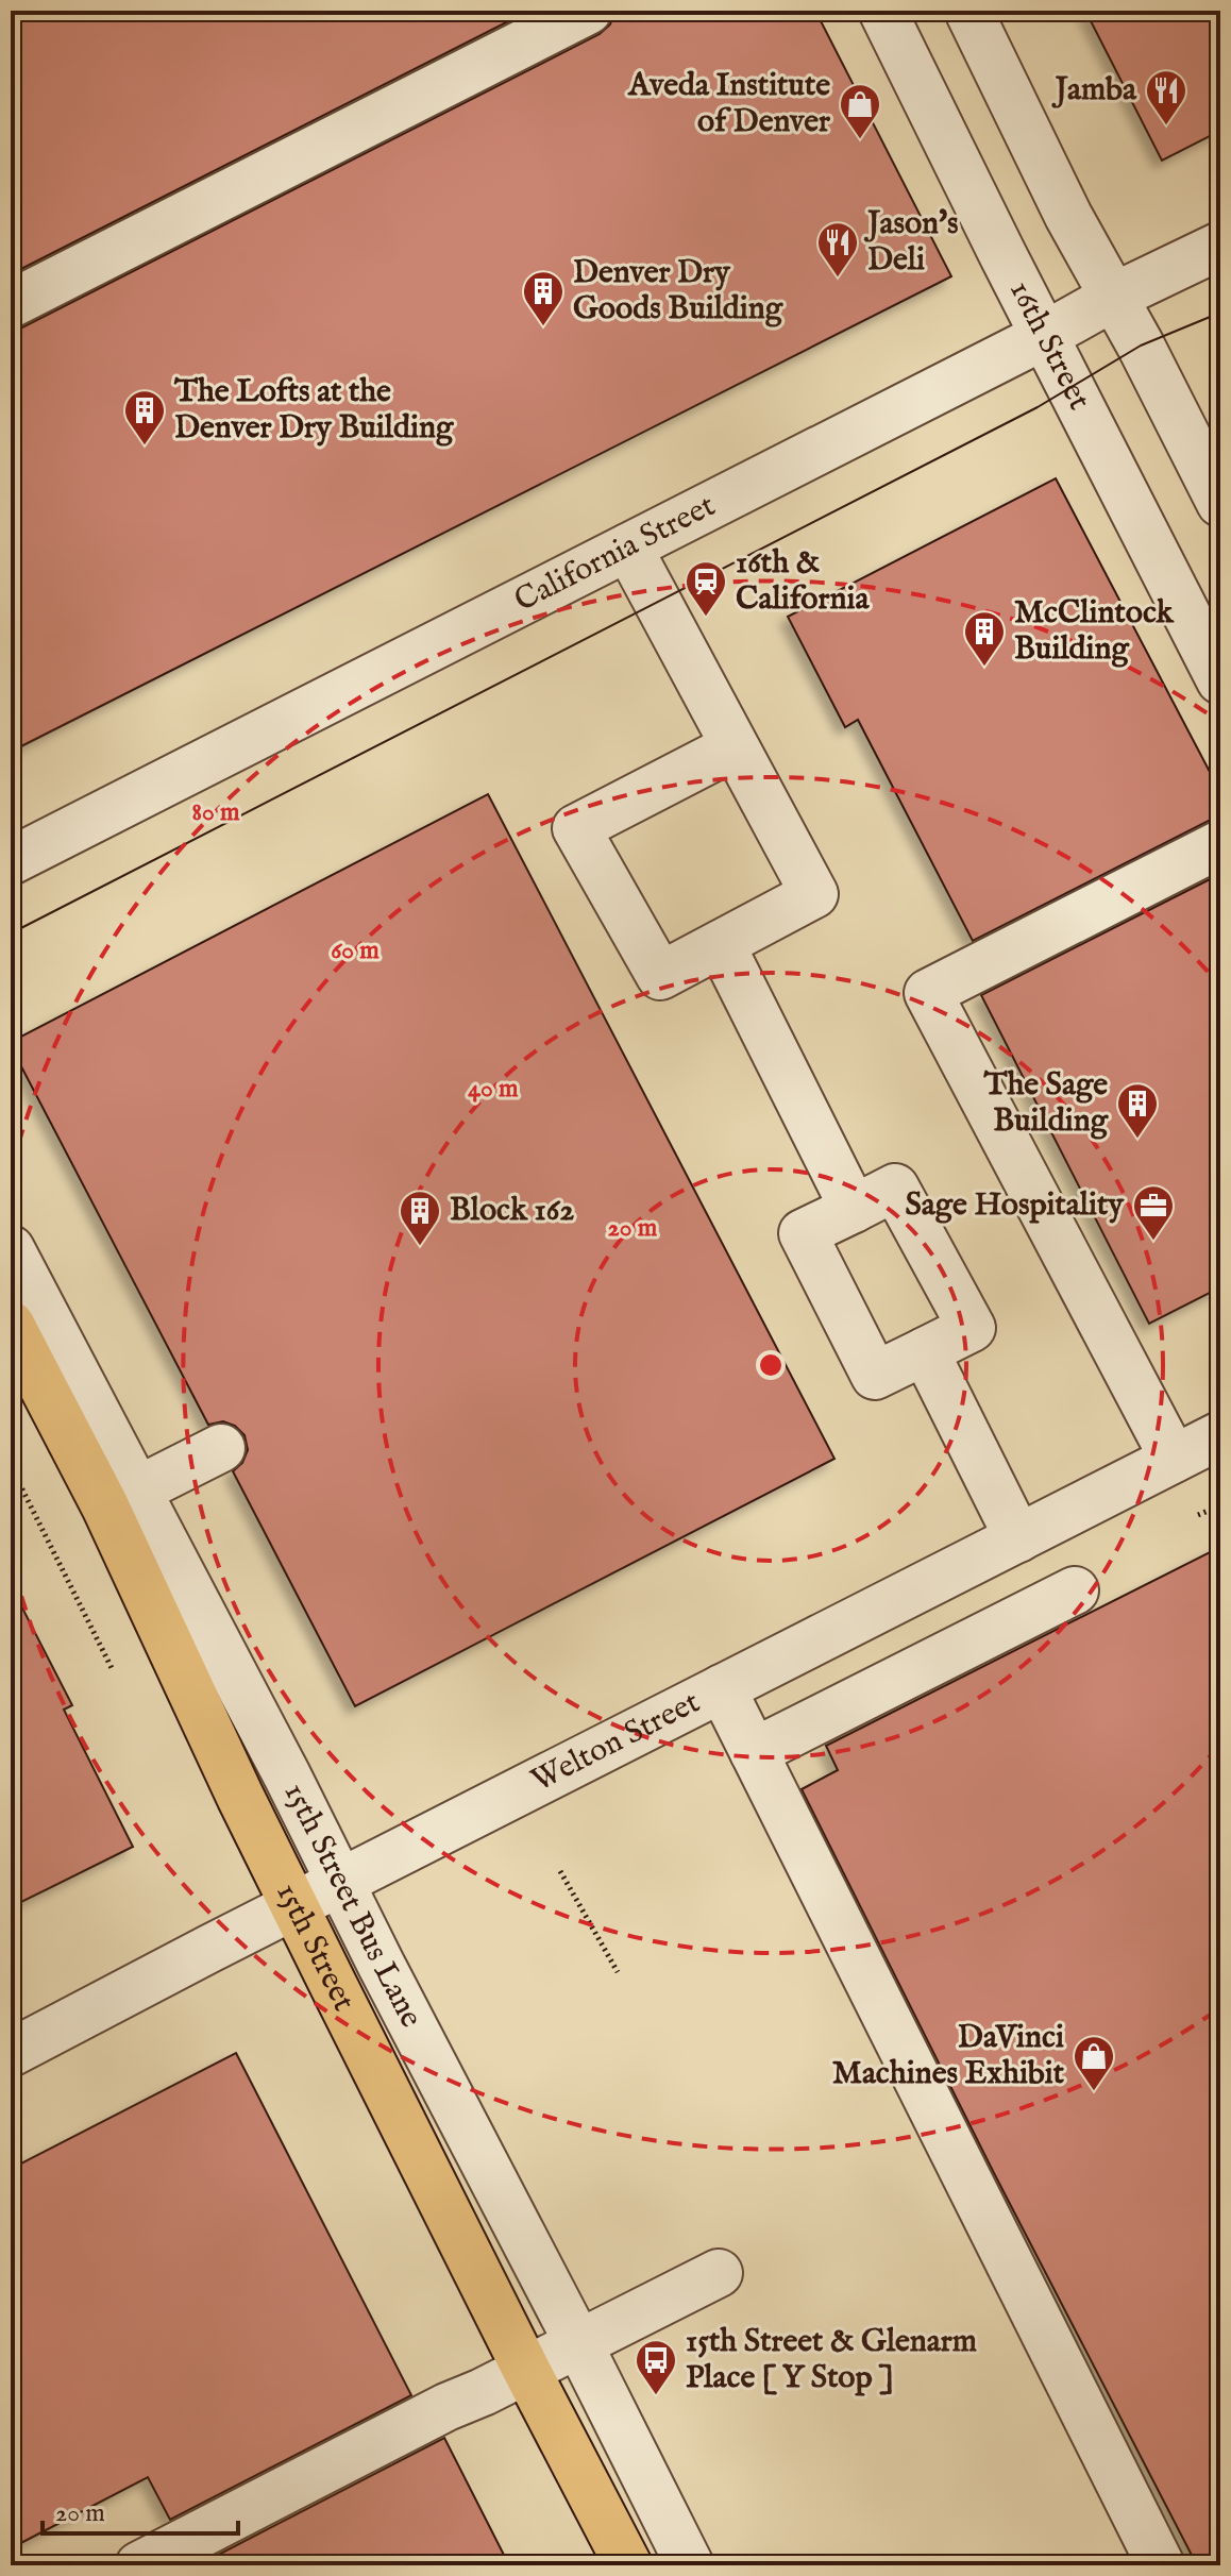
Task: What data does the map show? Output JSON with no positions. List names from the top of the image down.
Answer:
{
  "streets": {
    "main road": ["15th Street"],
    "street": [
      "16th Street",
      "California Street",
      "Welton Street",
      "15th Street Bus Lane"
    ]
  },
  "crossings": [
    ["16th Street", "California Street"],
    ["Welton Street", "15th Street Bus Lane"],
    ["Welton Street", "15th Street"],
    ["15th Street Bus Lane", "15th Street"]
  ],
  "places": {
    "restaurant": ["Jamba", "Jason's Deli"],
    "shop": ["Aveda Institute of Denver", "DaVinci Machines Exhibit"],
    "building": [
      "Denver Dry Goods Building",
      "The Lofts at the Denver Dry Building",
      "McClintock Building",
      "The Sage Building",
      "Block 162"
    ],
    "station": ["16th & California"],
    "office": ["Sage Hospitality"],
    "bus stop": ["15th Street & Glenarm Place [ Y Stop ]"]
  },
  "scale_bar": "20 m",
  "rings": [
    "80 m",
    "60 m",
    "40 m",
    "20 m"
  ]
}
